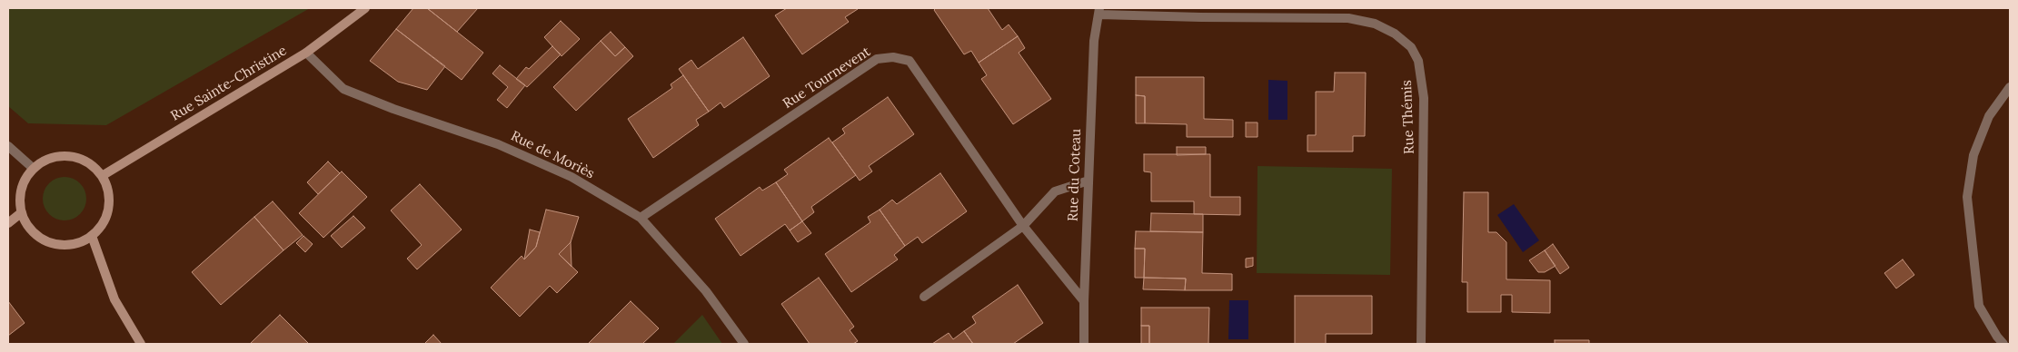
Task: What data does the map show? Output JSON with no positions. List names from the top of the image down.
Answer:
{
  "streets": {
    "street": [
      "Rue Tournevent",
      "Rue Sainte-Christine",
      "Rue Thémis",
      "Rue de Moriès",
      "Rue du Coteau"
    ]
  },
  "crossings": [
    ["Rue Tournevent", "Rue de Moriès"],
    ["Rue Tournevent", "Rue du Coteau"],
    ["Rue Sainte-Christine", "Rue de Moriès"],
    ["Rue Thémis", "Rue du Coteau"]
  ]
}
